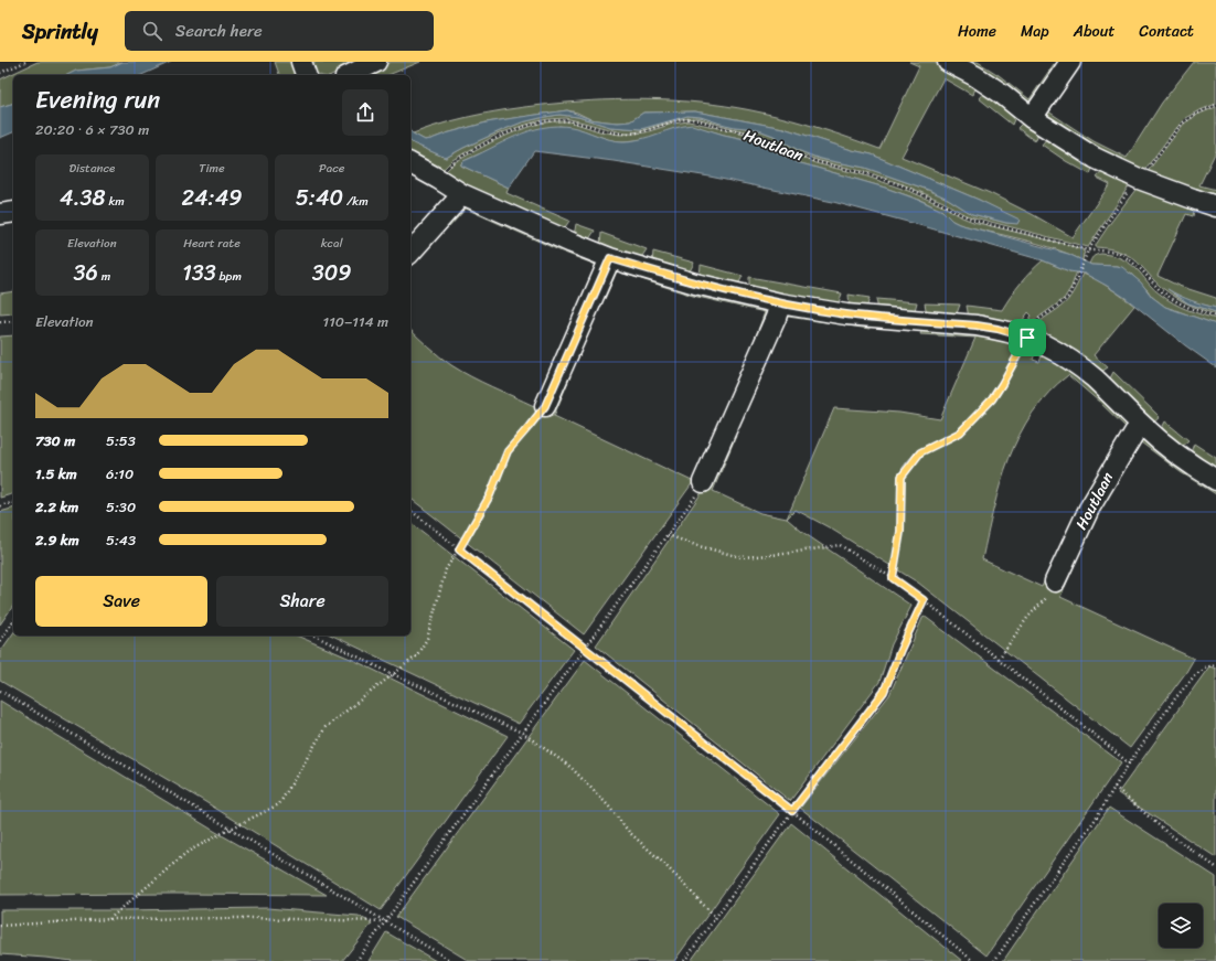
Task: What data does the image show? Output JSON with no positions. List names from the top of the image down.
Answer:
{
  "streets": {
    "street": ["Houtlaan"]
  },
  "page": {
    "header": "Sprintly",
    "search": "Search here",
    "nav": [
      "Home",
      "Map",
      "About",
      "Contact"
    ],
    "heading": ["Evening run", "20:20 · 6 × 730 m"],
    "stats": [
      ["Distance", "4.38 km"],
      ["Time", "24:49"],
      ["Pace", "5:40 /km"],
      ["Elevation", "36 m"],
      ["Heart rate", "133 bpm"],
      ["kcal", "309"]
    ],
    "chart": ["Elevation", "110–114 m"],
    "list": [
      {
        "name": "730 m",
        "note": "5:53"
      },
      {
        "name": "1.5 km",
        "note": "6:10"
      },
      {
        "name": "2.2 km",
        "note": "5:30"
      },
      {
        "name": "2.9 km",
        "note": "5:43"
      }
    ],
    "buttons": ["Save", "Share"]
  }
}
